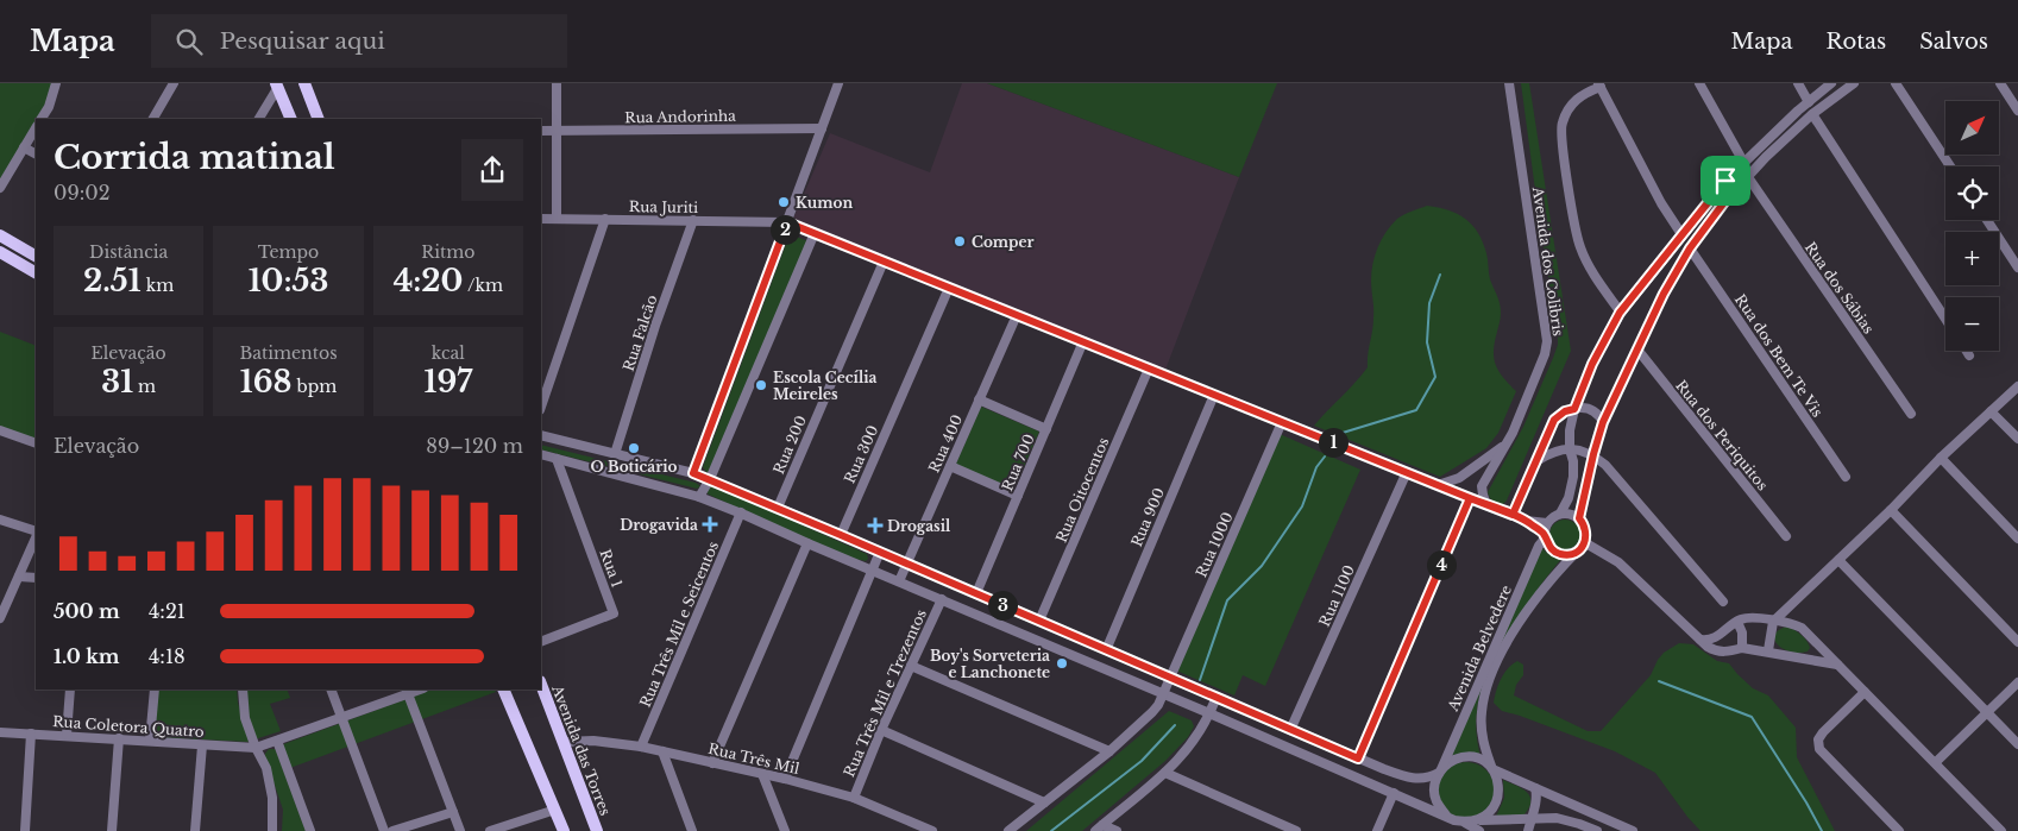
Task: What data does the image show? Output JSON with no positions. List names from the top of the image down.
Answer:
{
  "streets": {
    "main road": ["Avenida das Torres"],
    "street": [
      "Rua Andorinha",
      "Rua Juriti",
      "Avenida dos Colibris",
      "Rua dos Sábias",
      "Rua Falcão",
      "Rua dos Bem Te Vis",
      "Rua dos Periquitos",
      "Rua 400",
      "Rua 200",
      "Rua 300",
      "Rua 700",
      "Rua Oitocentos",
      "Rua 900",
      "Rua 1000",
      "Rua 1",
      "Rua 1100",
      "Rua Três Mil e Seicentos",
      "Avenida Belvedere",
      "Rua Três Mil e Trezentos",
      "Rua Coletora Quatro",
      "Rua Três Mil"
    ]
  },
  "crossings": [
    ["Rua Juriti", "Avenida dos Colibris"],
    ["Rua Juriti", "Rua Falcão"],
    ["Rua Juriti", "Rua 400"],
    ["Rua Juriti", "Rua 200"],
    ["Rua Juriti", "Rua 300"],
    ["Rua Juriti", "Rua 700"],
    ["Rua Juriti", "Rua Oitocentos"],
    ["Rua Juriti", "Rua 900"],
    ["Rua Juriti", "Rua 1000"],
    ["Rua Juriti", "Rua 1100"],
    ["Rua Três Mil e Seicentos", "Rua Três Mil"],
    ["Rua Três Mil e Trezentos", "Rua Três Mil"],
    ["Avenida das Torres", "Rua Três Mil"]
  ],
  "places": {
    "other": [
      "Kumon",
      "Comper",
      "Escola Cecília Meireles",
      "O Boticário",
      "Boy's Sorveteria e Lanchonete"
    ],
    "health": ["Drogavida", "Drogasil"]
  },
  "north": "top right",
  "page": {
    "header": "Mapa",
    "search": "Pesquisar aqui",
    "nav": ["Mapa", "Rotas", "Salvos"],
    "map_buttons": ["+", "−"],
    "heading": ["Corrida matinal", "09:02"],
    "pins": [
      "2",
      "1",
      "4",
      "3"
    ],
    "stats": [
      ["Distância", "2.51 km"],
      ["Tempo", "10:53"],
      ["Ritmo", "4:20 /km"],
      ["Elevação", "31 m"],
      ["Batimentos", "168 bpm"],
      ["kcal", "197"]
    ],
    "chart": ["Elevação", "89–120 m"],
    "list": [
      {
        "name": "500 m",
        "note": "4:21"
      },
      {
        "name": "1.0 km",
        "note": "4:18"
      }
    ]
  }
}
